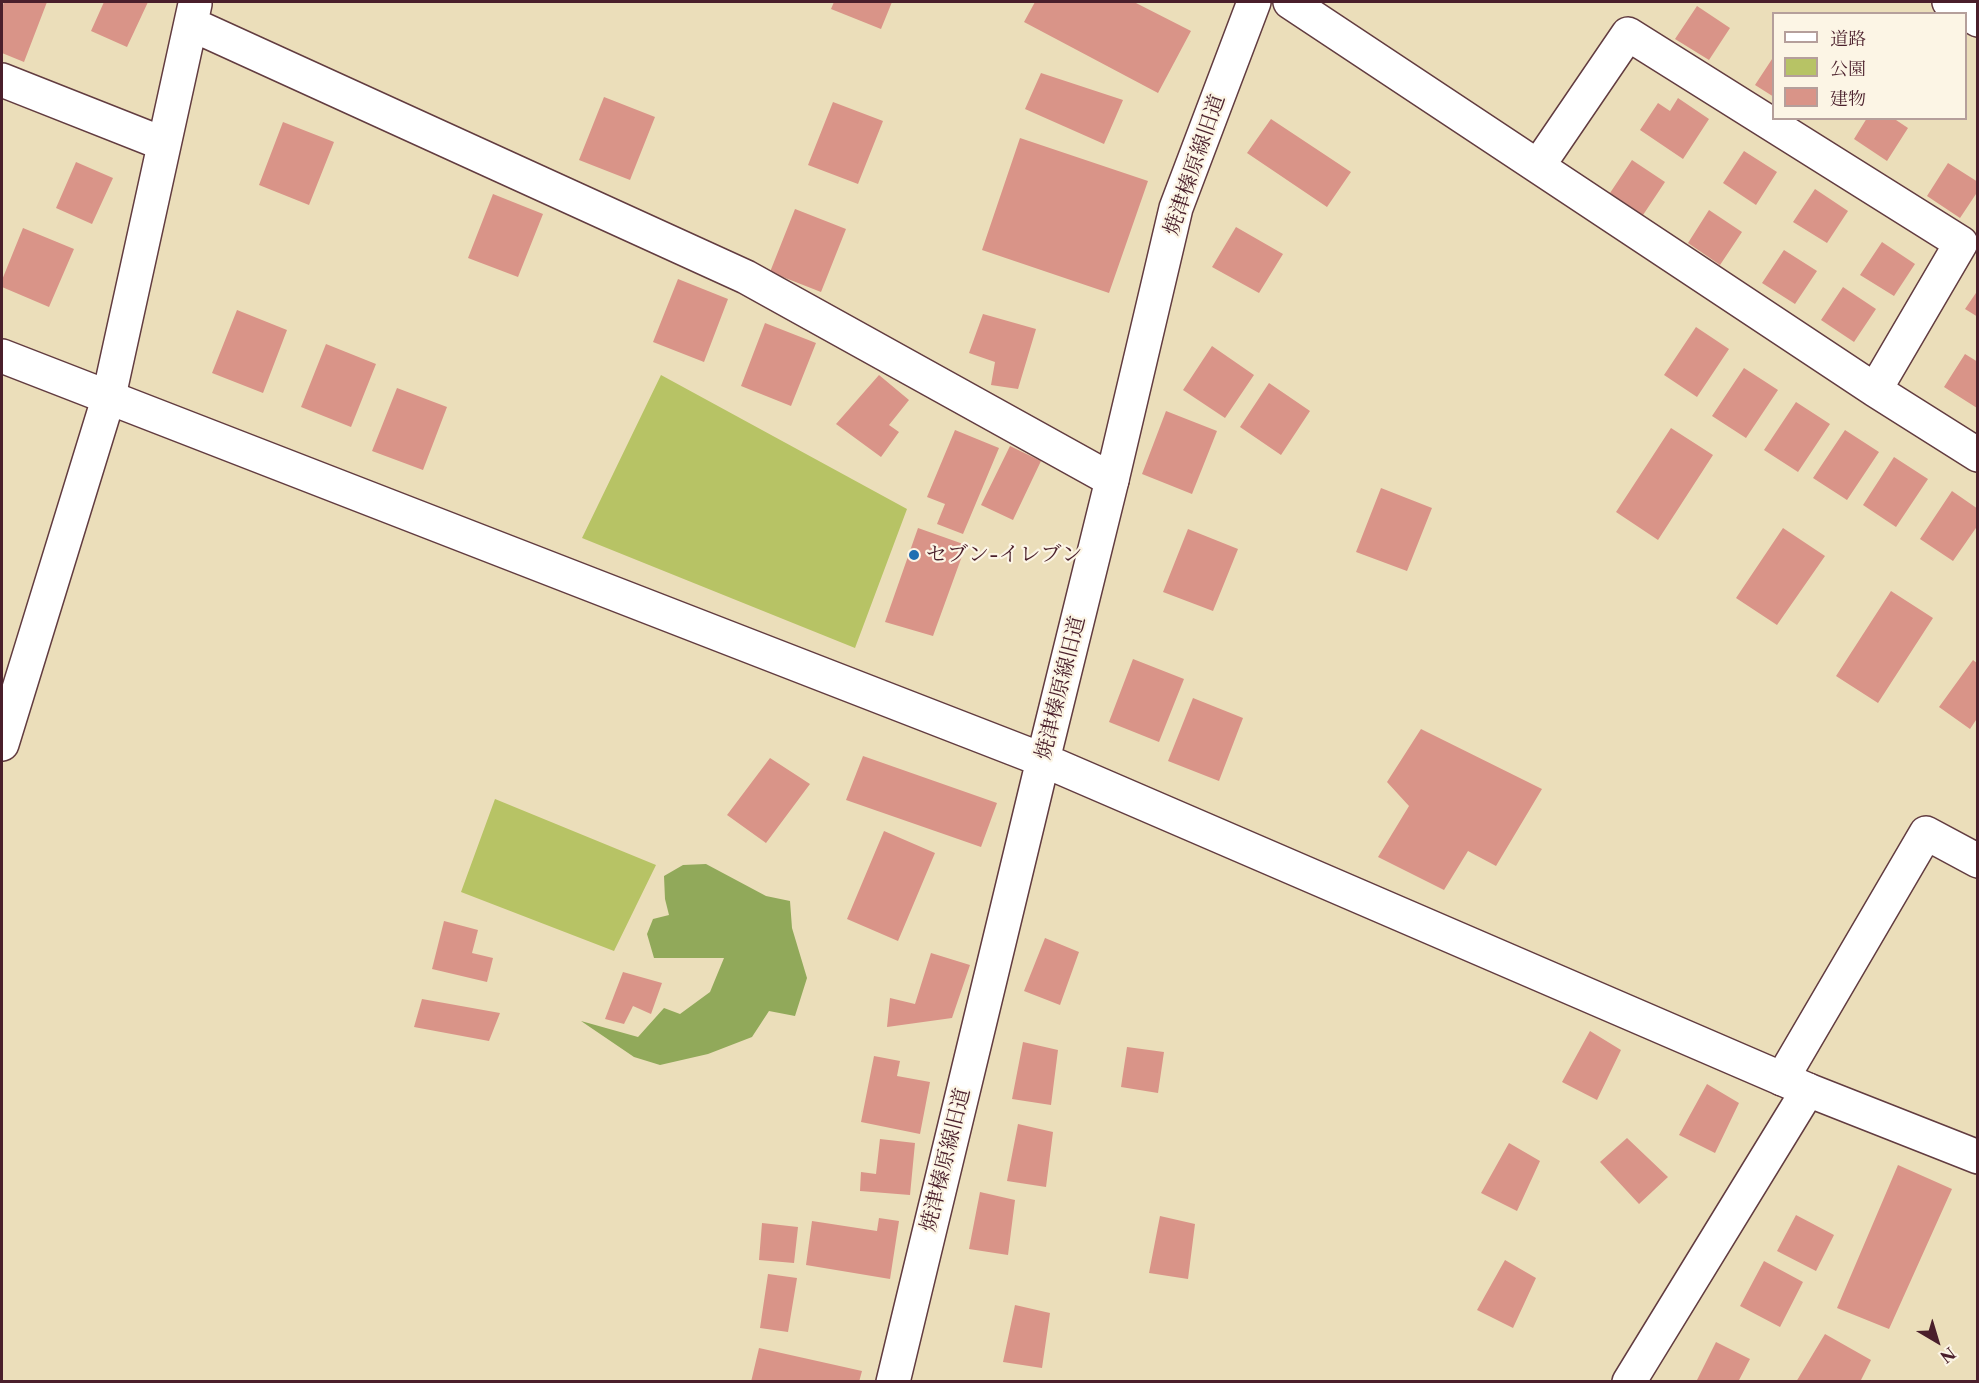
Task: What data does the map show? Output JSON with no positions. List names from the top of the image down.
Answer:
{
  "streets": {
    "street": ["焼津榛原線旧道"]
  },
  "places": ["セブン-イレブン"],
  "legend": ["道路", "公園", "建物"],
  "north": "bottom right"
}
